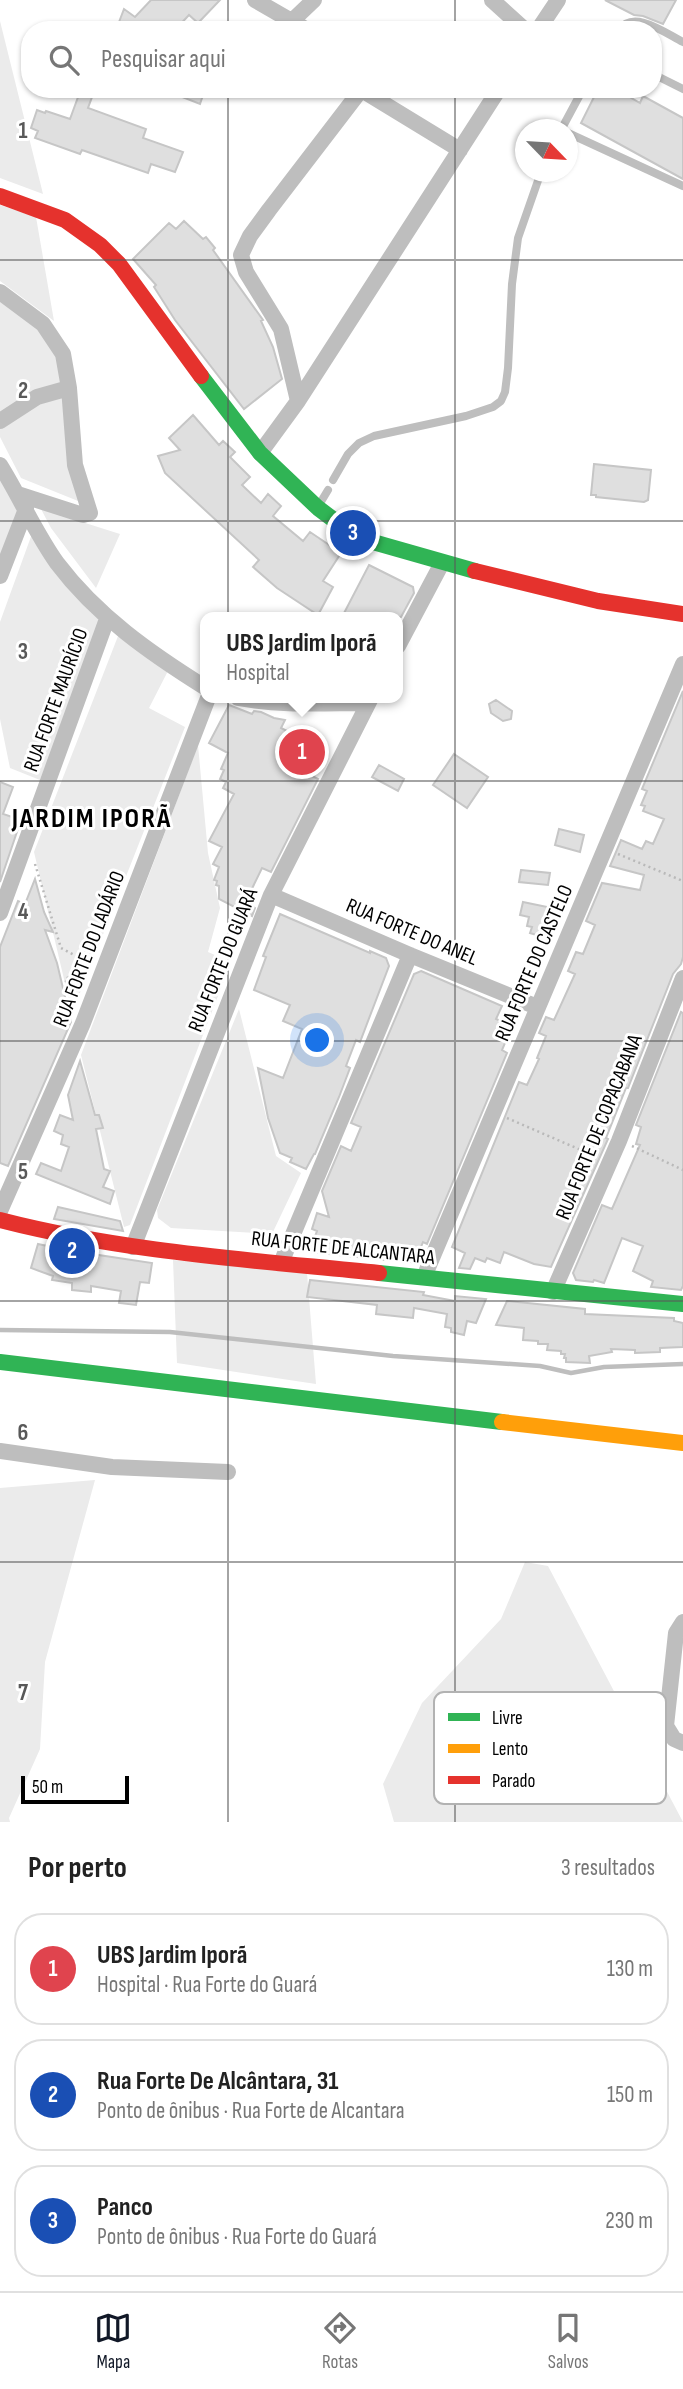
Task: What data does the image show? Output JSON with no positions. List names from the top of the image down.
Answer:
{
  "streets": {
    "street": [
      "RUA FORTE MAURÍCIO",
      "RUA FORTE DO ANEL",
      "RUA FORTE DO LADÁRIO",
      "RUA FORTE DO GUARÁ",
      "RUA FORTE DO CASTELO",
      "RUA FORTE DE COPACABANA",
      "RUA FORTE DE ALCANTARA"
    ]
  },
  "crossings": [
    ["RUA FORTE DO ANEL", "RUA FORTE DO GUARÁ"],
    ["RUA FORTE DO ANEL", "RUA FORTE DO CASTELO"],
    ["RUA FORTE DO GUARÁ", "RUA FORTE DE ALCANTARA"],
    ["RUA FORTE DO CASTELO", "RUA FORTE DE ALCANTARA"],
    ["RUA FORTE DE COPACABANA", "RUA FORTE DE ALCANTARA"]
  ],
  "districts": ["JARDIM IPORÃ"],
  "legend": ["Livre", "Lento", "Parado"],
  "scale_bar": "50 m",
  "north": "bottom right",
  "page": {
    "search": "Pesquisar aqui",
    "pins": ["3", "1", "2"],
    "popup": ["UBS Jardim Iporã", "Hospital"],
    "scale": "50 m",
    "heading": ["Por perto", "3 resultados"],
    "list": [
      {
        "mark": "1",
        "name": "UBS Jardim Iporã",
        "note": "Hospital · Rua Forte do Guará",
        "value": "130 m"
      },
      {
        "mark": "2",
        "name": "Rua Forte De Alcântara, 31",
        "note": "Ponto de ônibus · Rua Forte de Alcantara",
        "value": "150 m"
      },
      {
        "mark": "3",
        "name": "Panco",
        "note": "Ponto de ônibus · Rua Forte do Guará",
        "value": "230 m"
      }
    ],
    "nav": ["Mapa", "Rotas", "Salvos"]
  },
  "grid": {
    "rows": [
      "1",
      "2",
      "3",
      "4",
      "5",
      "6",
      "7"
    ]
  }
}
